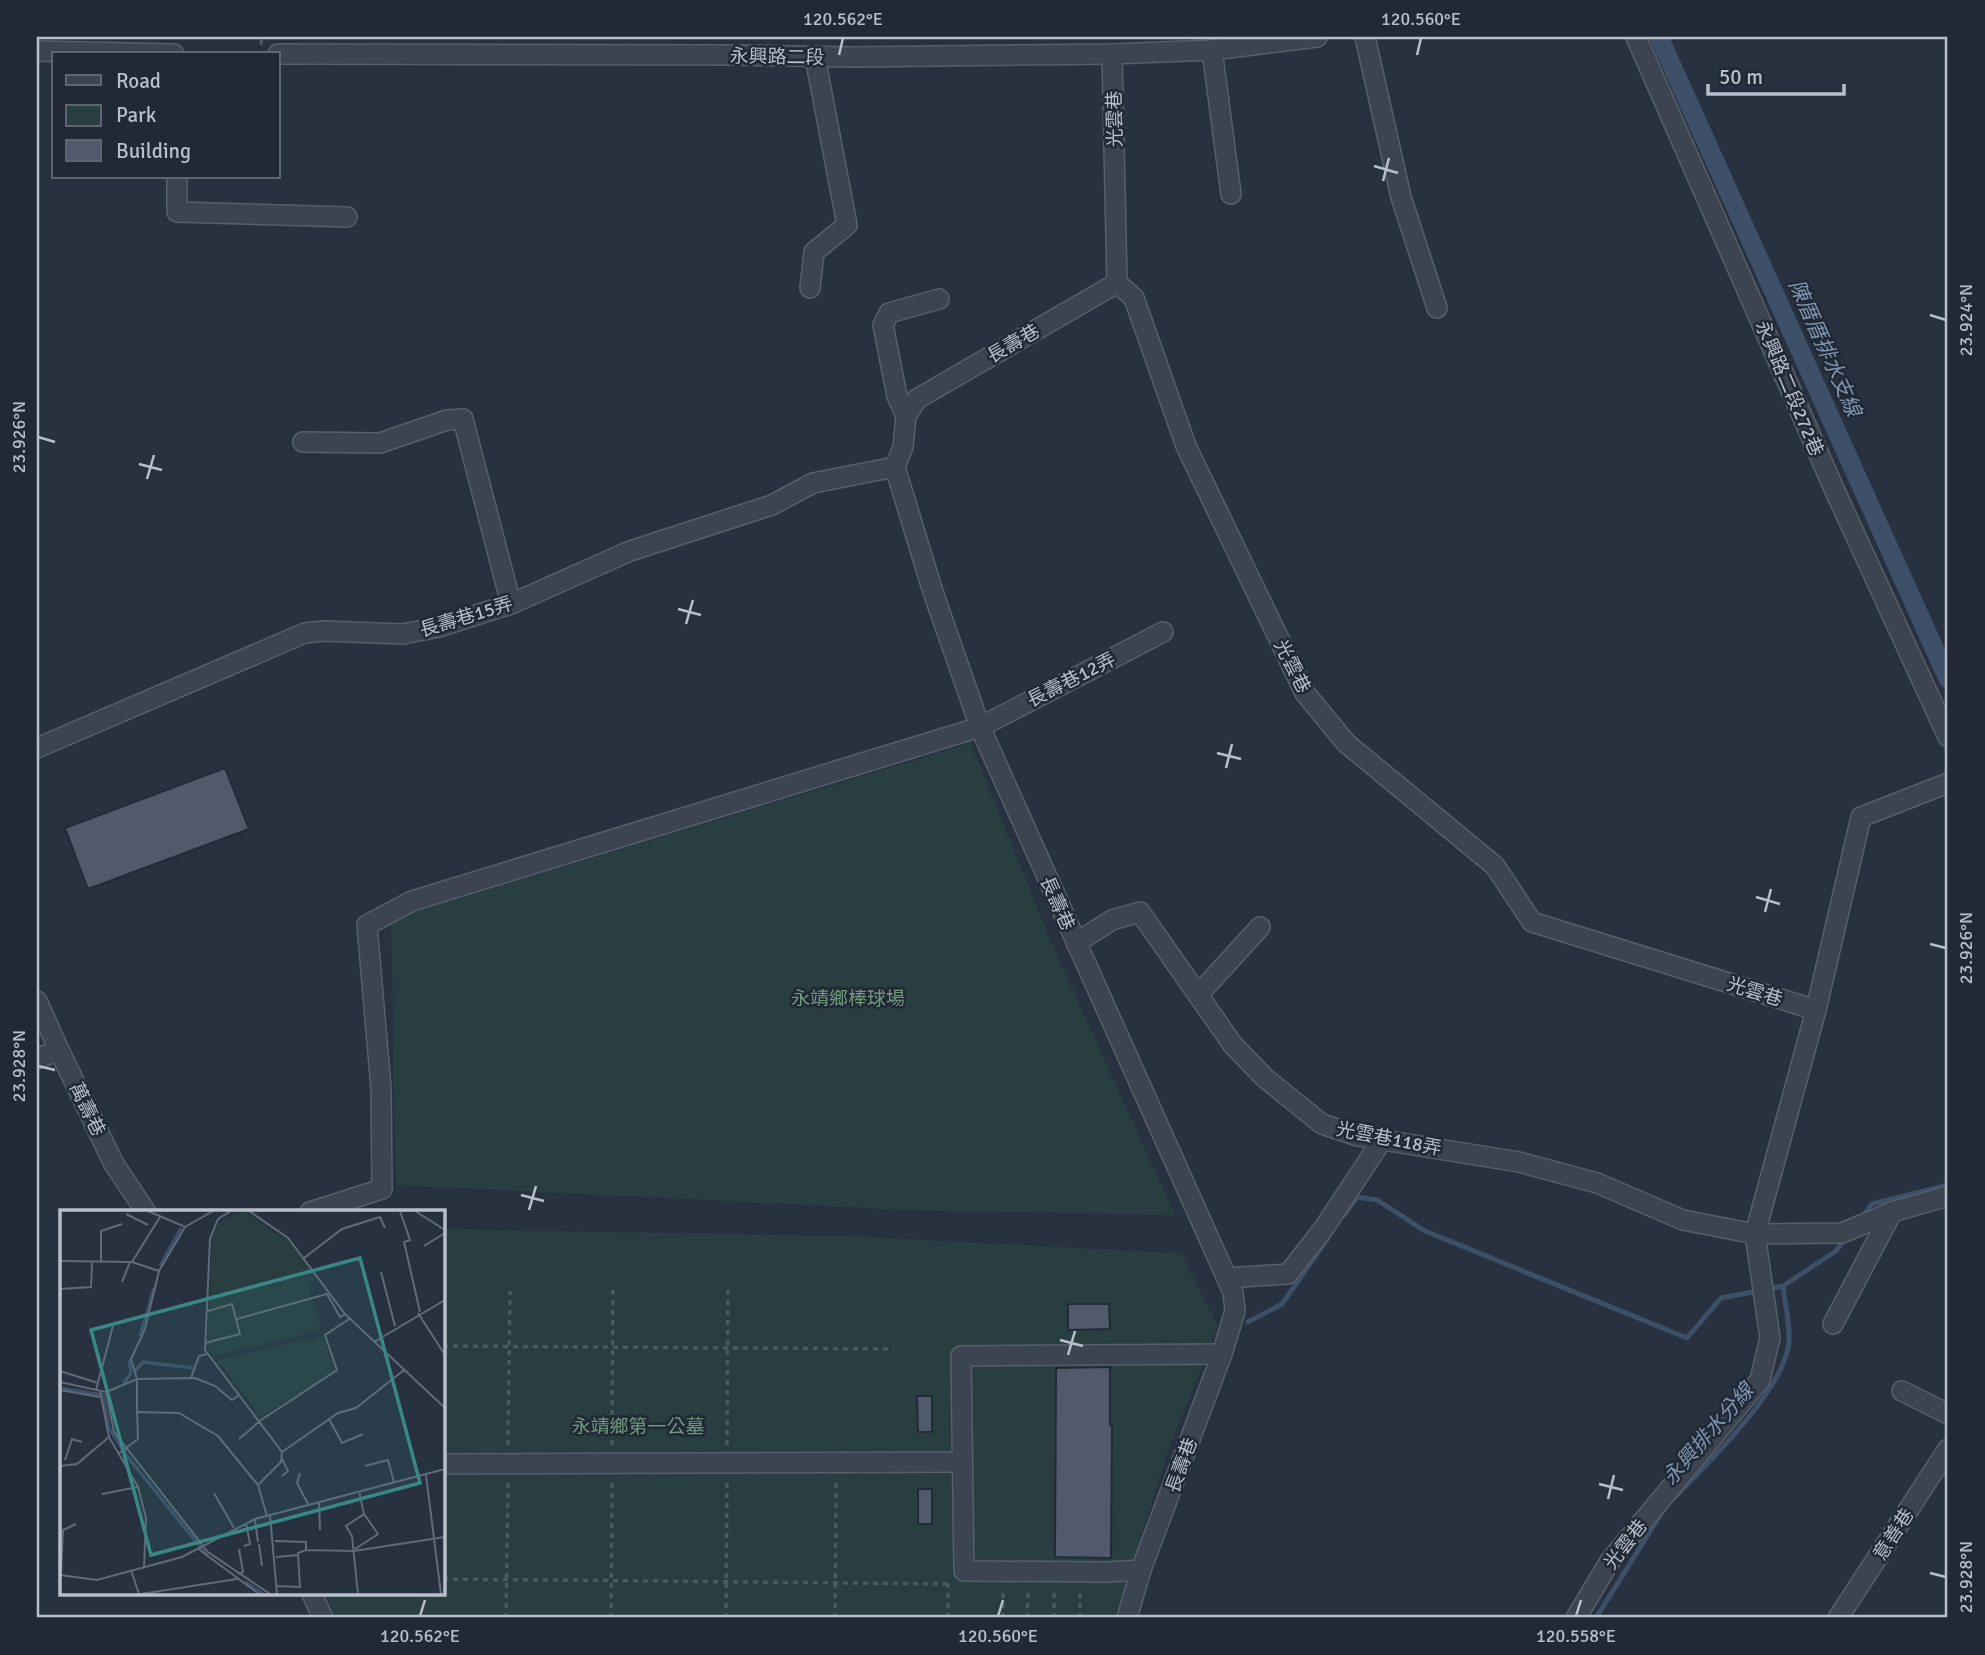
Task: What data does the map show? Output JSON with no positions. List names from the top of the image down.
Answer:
{
  "streets": {
    "street": [
      "永興路二段",
      "光雲巷",
      "長壽巷",
      "永興路二段272巷",
      "長壽巷15弄",
      "長壽巷12弄",
      "萬壽巷",
      "光雲巷118弄",
      "意善巷"
    ]
  },
  "crossings": [
    ["永興路二段", "光雲巷"],
    ["光雲巷", "長壽巷"],
    ["光雲巷", "光雲巷118弄"],
    ["長壽巷", "長壽巷15弄"],
    ["長壽巷", "長壽巷12弄"],
    ["長壽巷", "光雲巷118弄"]
  ],
  "water": ["陳厝厝排水支線", "永興排水分線"],
  "parks": ["永靖鄉棒球場", "永靖鄉第一公墓"],
  "legend": ["Road", "Park", "Building"],
  "scale_bar": "50 m",
  "coordinates": [
    "120.562°E",
    "120.560°E",
    "23.924°N",
    "23.926°N",
    "23.928°N",
    "120.558°E"
  ]
}
